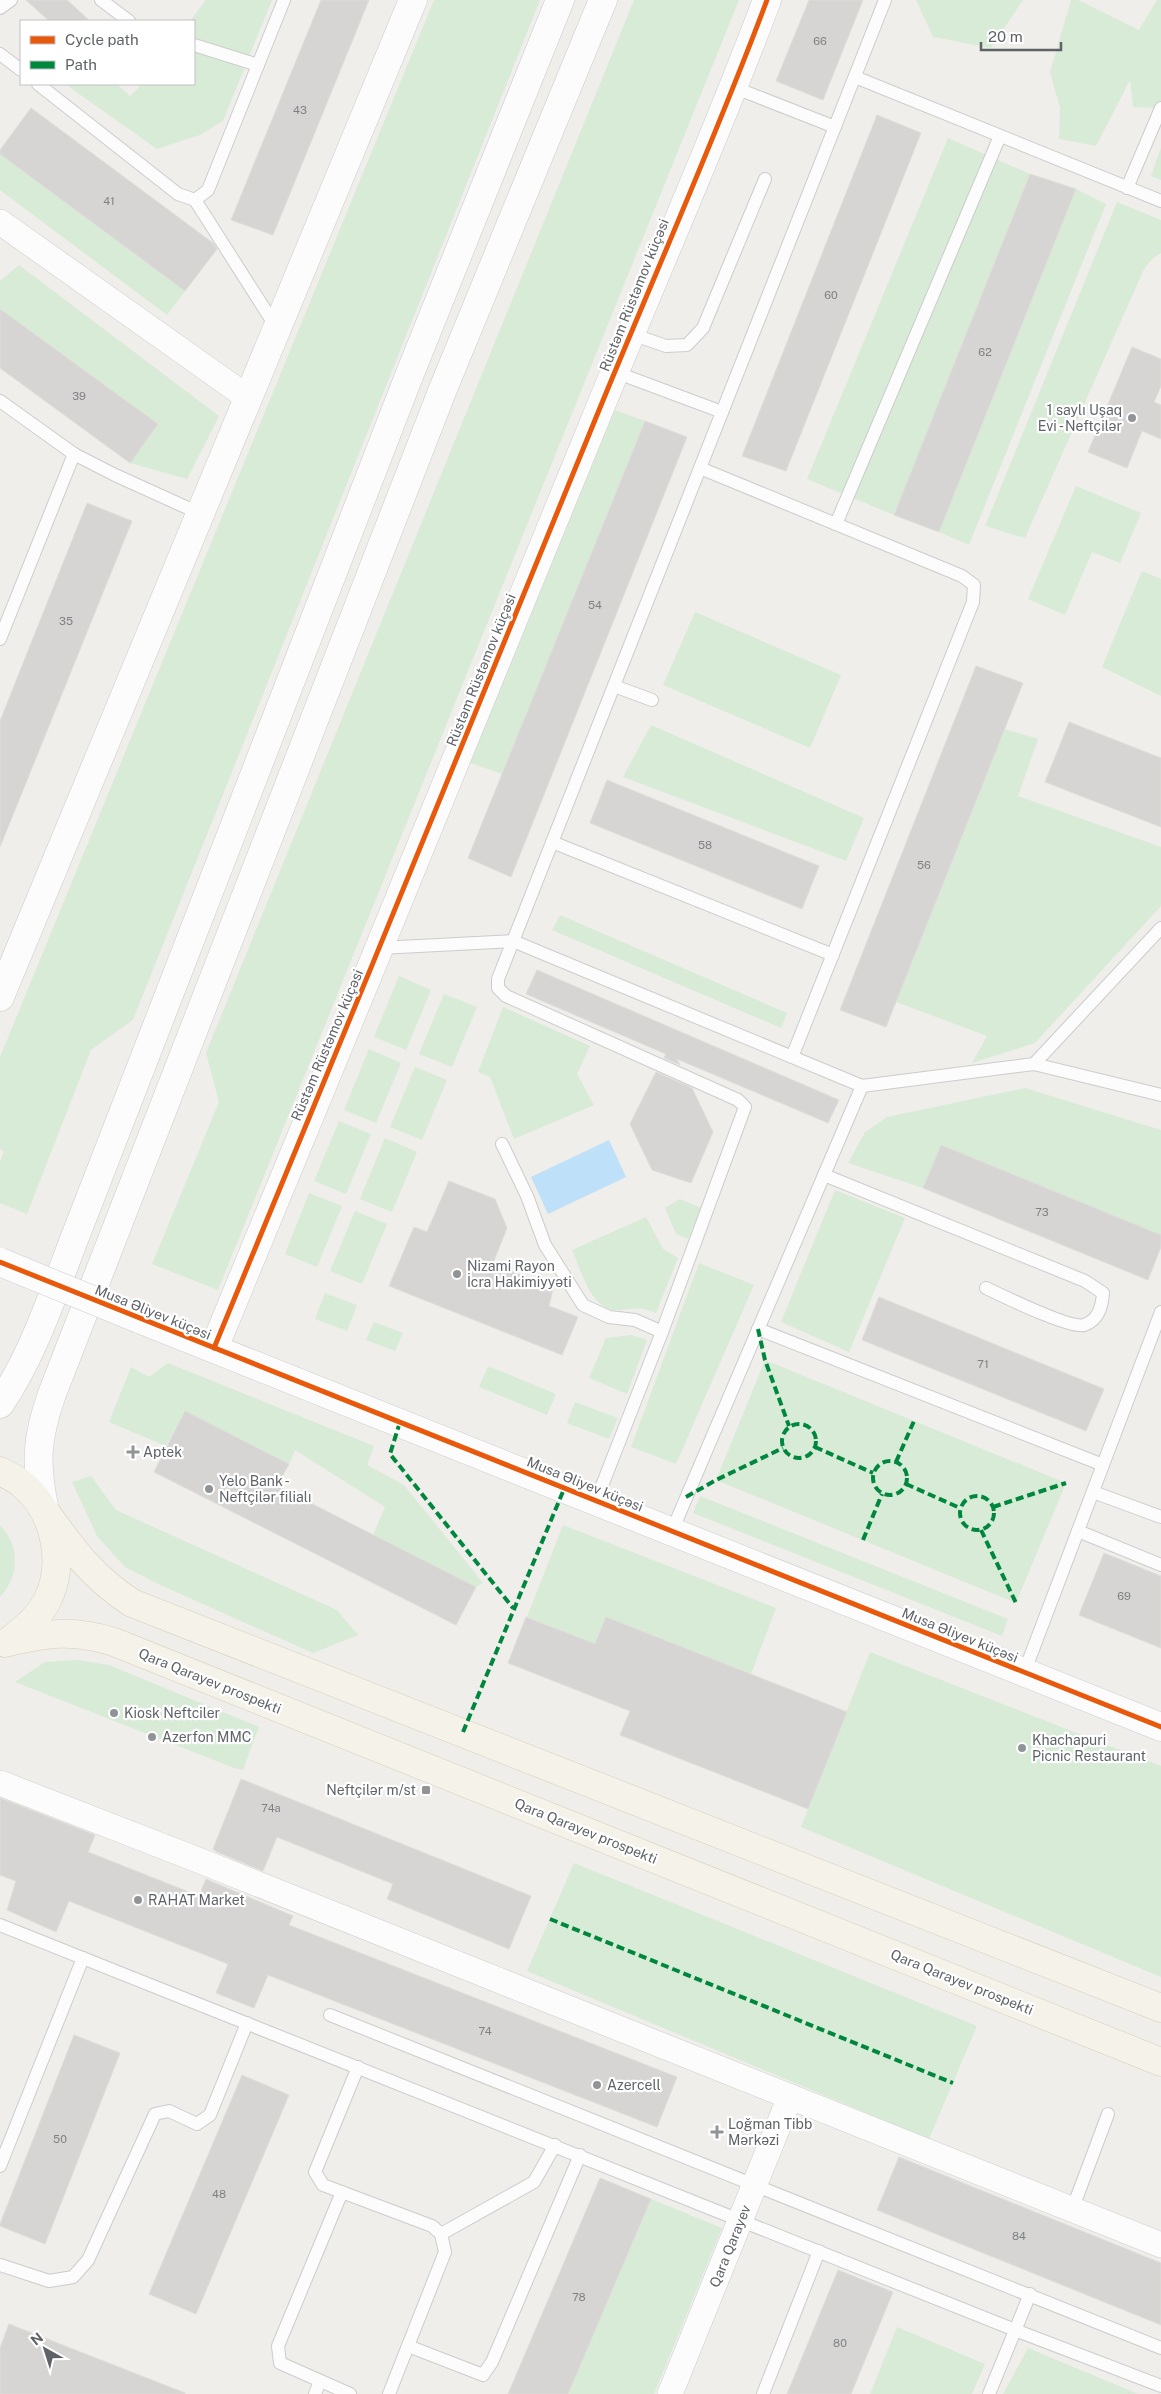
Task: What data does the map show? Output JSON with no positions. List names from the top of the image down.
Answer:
{
  "streets": {
    "main road": ["Qara Qarayev prospekti"],
    "street": ["Rüstəm Rüstəmov küçəsi", "Musa Əliyev küçəsi", "Qara Qarayev"]
  },
  "crossings": [
    ["Rüstəm Rüstəmov küçəsi", "Musa Əliyev küçəsi"]
  ],
  "places": {
    "other": [
      "1 saylı Uşaq Evi - Neftçilər",
      "Nizami Rayon İcra Hakimiyyəti",
      "Yelo Bank - Neftçilər filialı",
      "Kiosk Neftciler",
      "Azerfon MMC",
      "Khachapuri Picnic Restaurant",
      "RAHAT Market",
      "Azercell"
    ],
    "health": ["Aptek", "Loğman Tibb Mərkəzi"],
    "transit": ["Neftçilər m/st"]
  },
  "house_numbers": [
    "66",
    "43",
    "41",
    "60",
    "62",
    "39",
    "54",
    "35",
    "58",
    "56",
    "73",
    "71",
    "69",
    "74a",
    "74",
    "50",
    "48",
    "84",
    "78",
    "80"
  ],
  "legend": ["Cycle path", "Path"],
  "scale_bar": "20 m",
  "north": "top left"
}
